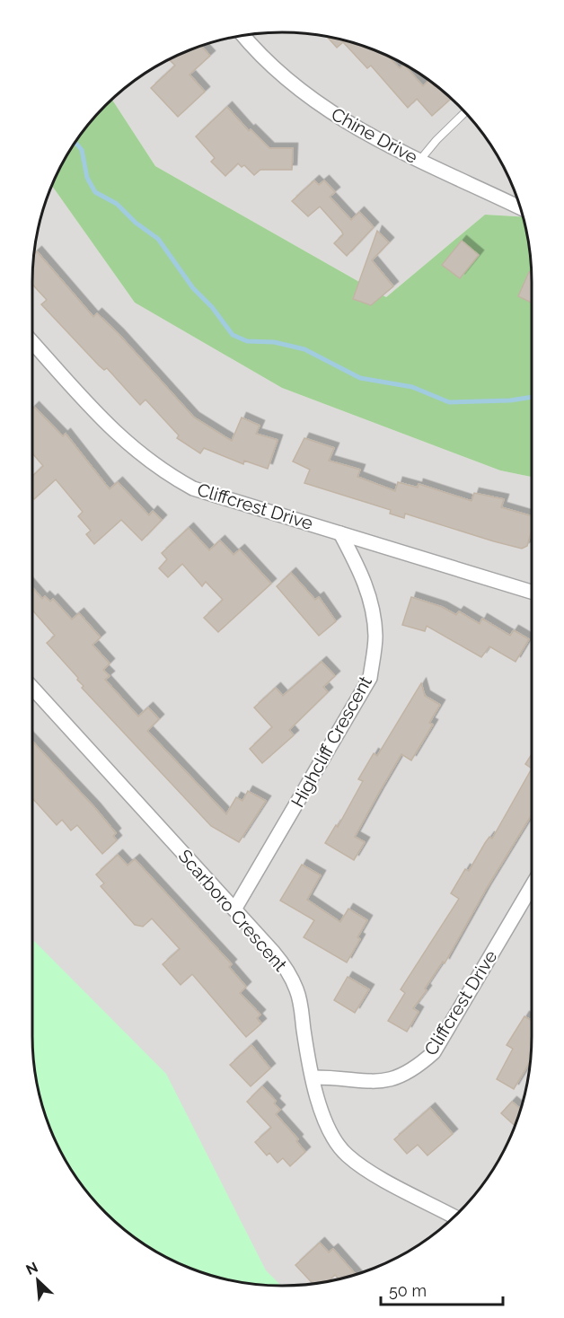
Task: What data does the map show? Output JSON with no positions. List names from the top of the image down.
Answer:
{
  "streets": {
    "street": [
      "Chine Drive",
      "Cliffcrest Drive",
      "Highcliff Crescent",
      "Scarboro Crescent"
    ]
  },
  "crossings": [
    ["Cliffcrest Drive", "Highcliff Crescent"],
    ["Cliffcrest Drive", "Scarboro Crescent"],
    ["Highcliff Crescent", "Scarboro Crescent"]
  ],
  "scale_bar": "50 m",
  "north": "top left"
}
